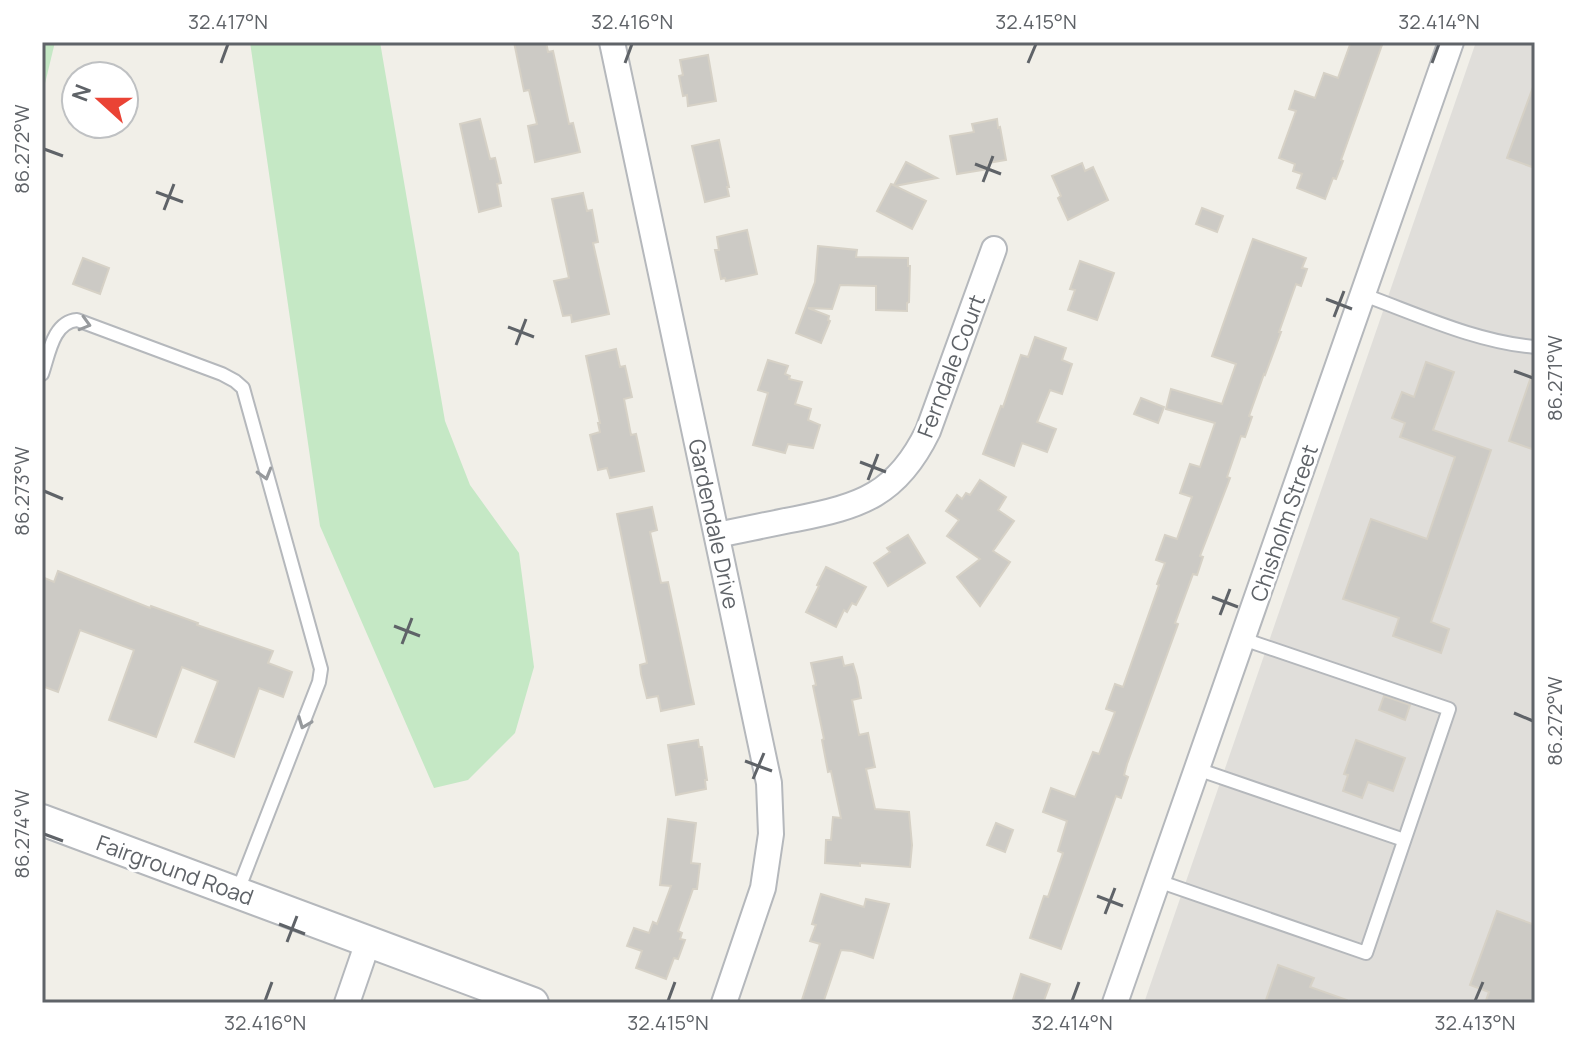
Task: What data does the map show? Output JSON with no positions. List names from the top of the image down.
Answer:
{
  "streets": {
    "street": [
      "Ferndale Court",
      "Chisholm Street",
      "Gardendale Drive",
      "Fairground Road"
    ]
  },
  "crossings": [
    ["Ferndale Court", "Gardendale Drive"]
  ],
  "north": "left",
  "coordinates": [
    "32.417°N",
    "32.416°N",
    "32.415°N",
    "32.414°N",
    "86.272°W",
    "86.271°W",
    "86.273°W",
    "86.274°W",
    "32.413°N"
  ]
}
